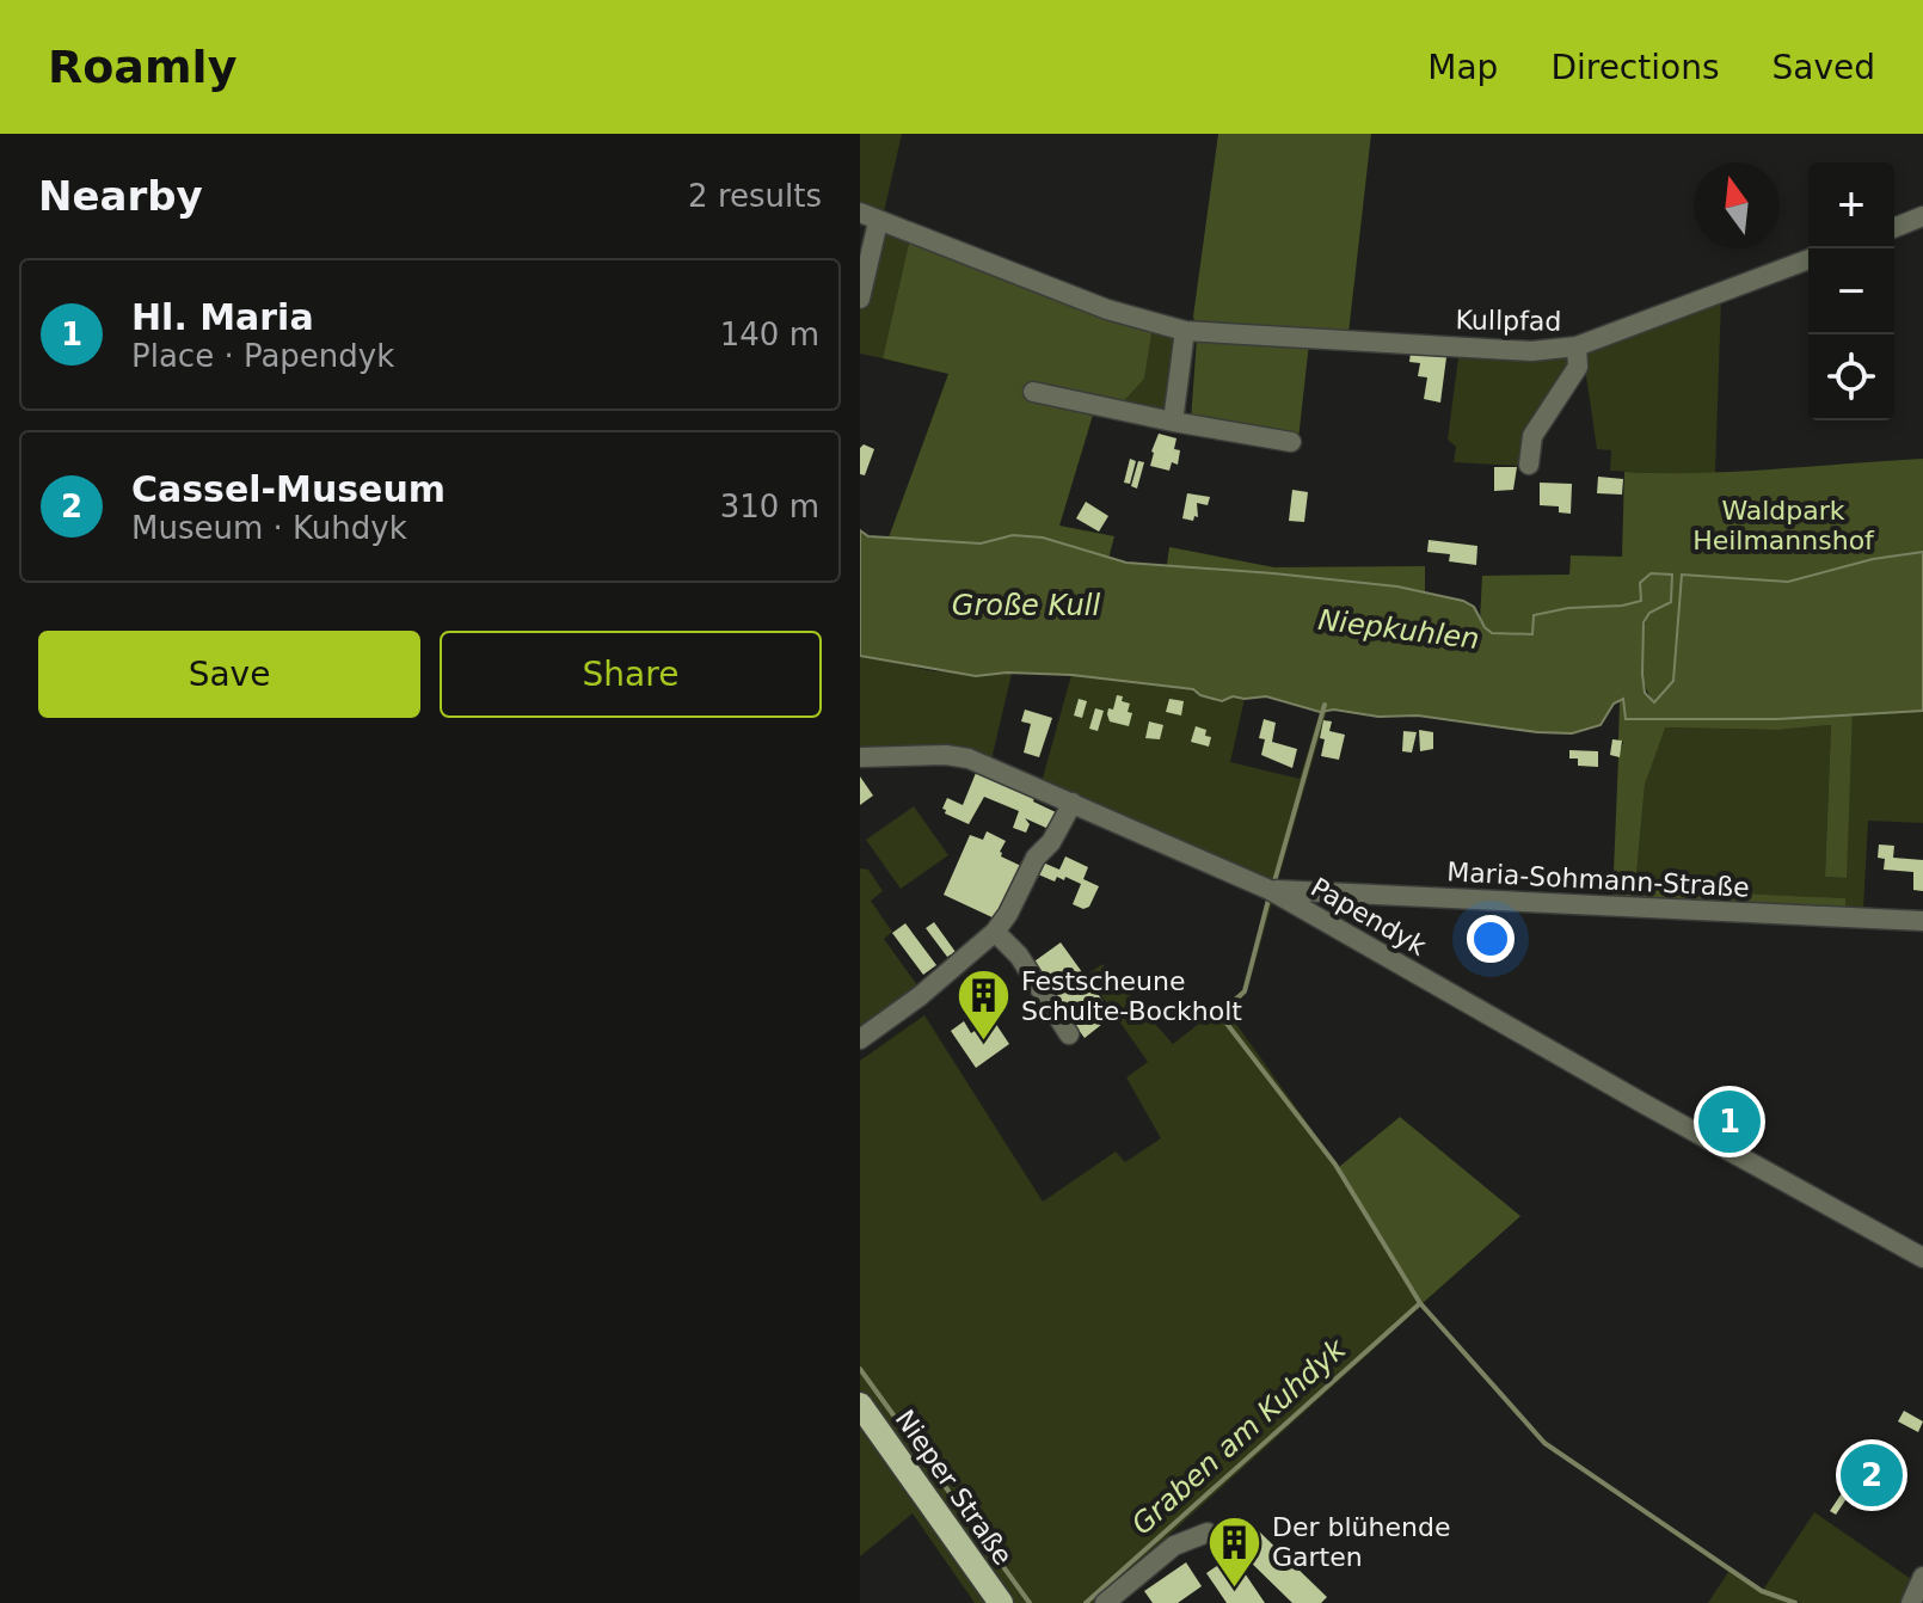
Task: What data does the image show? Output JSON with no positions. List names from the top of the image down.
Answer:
{
  "streets": {
    "main road": ["Nieper Straße"],
    "street": ["Kullpfad", "Maria-Sohmann-Straße", "Papendyk"]
  },
  "crossings": [
    ["Maria-Sohmann-Straße", "Papendyk"]
  ],
  "water": ["Große Kull", "Niepkuhlen", "Graben am Kuhdyk"],
  "parks": ["Waldpark Heilmannshof"],
  "places": {
    "building": ["Festscheune Schulte-Bockholt", "Der blühende Garten"]
  },
  "north": "top",
  "page": {
    "header": "Roamly",
    "nav": ["Map", "Directions", "Saved"],
    "heading": ["Nearby", "2 results"],
    "map_buttons": ["+", "−"],
    "list": [
      {
        "mark": "1",
        "name": "Hl. Maria",
        "note": "Place · Papendyk",
        "value": "140 m"
      },
      {
        "mark": "2",
        "name": "Cassel-Museum",
        "note": "Museum · Kuhdyk",
        "value": "310 m"
      }
    ],
    "buttons": ["Save", "Share"],
    "pins": ["1", "2"]
  }
}
